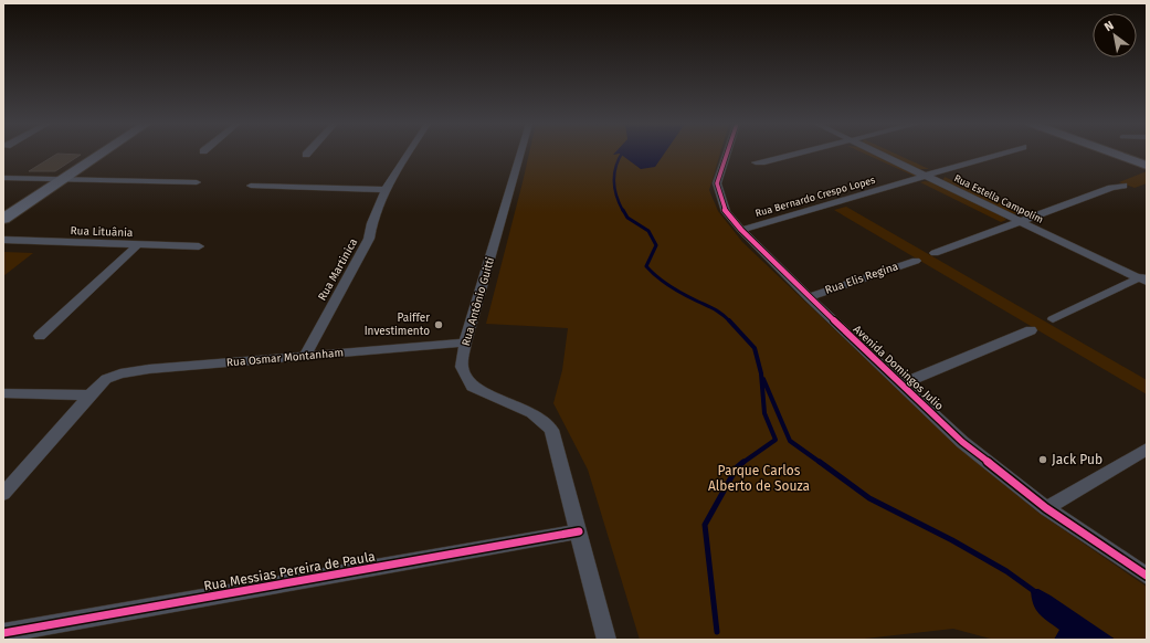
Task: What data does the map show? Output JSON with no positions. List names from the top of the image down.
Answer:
{
  "streets": {
    "street": [
      "Rua Bernardo Crespo Lopes",
      "Rua Estella Campolim",
      "Rua Lituânia",
      "Rua Martinica",
      "Rua Elis Regina",
      "Rua Antônio Guitti",
      "Rua Osmar Montanham",
      "Avenida Domingos Julio",
      "Rua Messias Pereira de Paula"
    ]
  },
  "crossings": [
    ["Rua Bernardo Crespo Lopes", "Rua Estella Campolim"],
    ["Rua Bernardo Crespo Lopes", "Avenida Domingos Julio"],
    ["Rua Martinica", "Rua Osmar Montanham"],
    ["Rua Elis Regina", "Avenida Domingos Julio"],
    ["Rua Antônio Guitti", "Rua Osmar Montanham"],
    ["Rua Antônio Guitti", "Rua Messias Pereira de Paula"]
  ],
  "parks": ["Parque Carlos Alberto de Souza"],
  "places": ["Paiffer Investimento", "Jack Pub"],
  "north": "top left"
}
